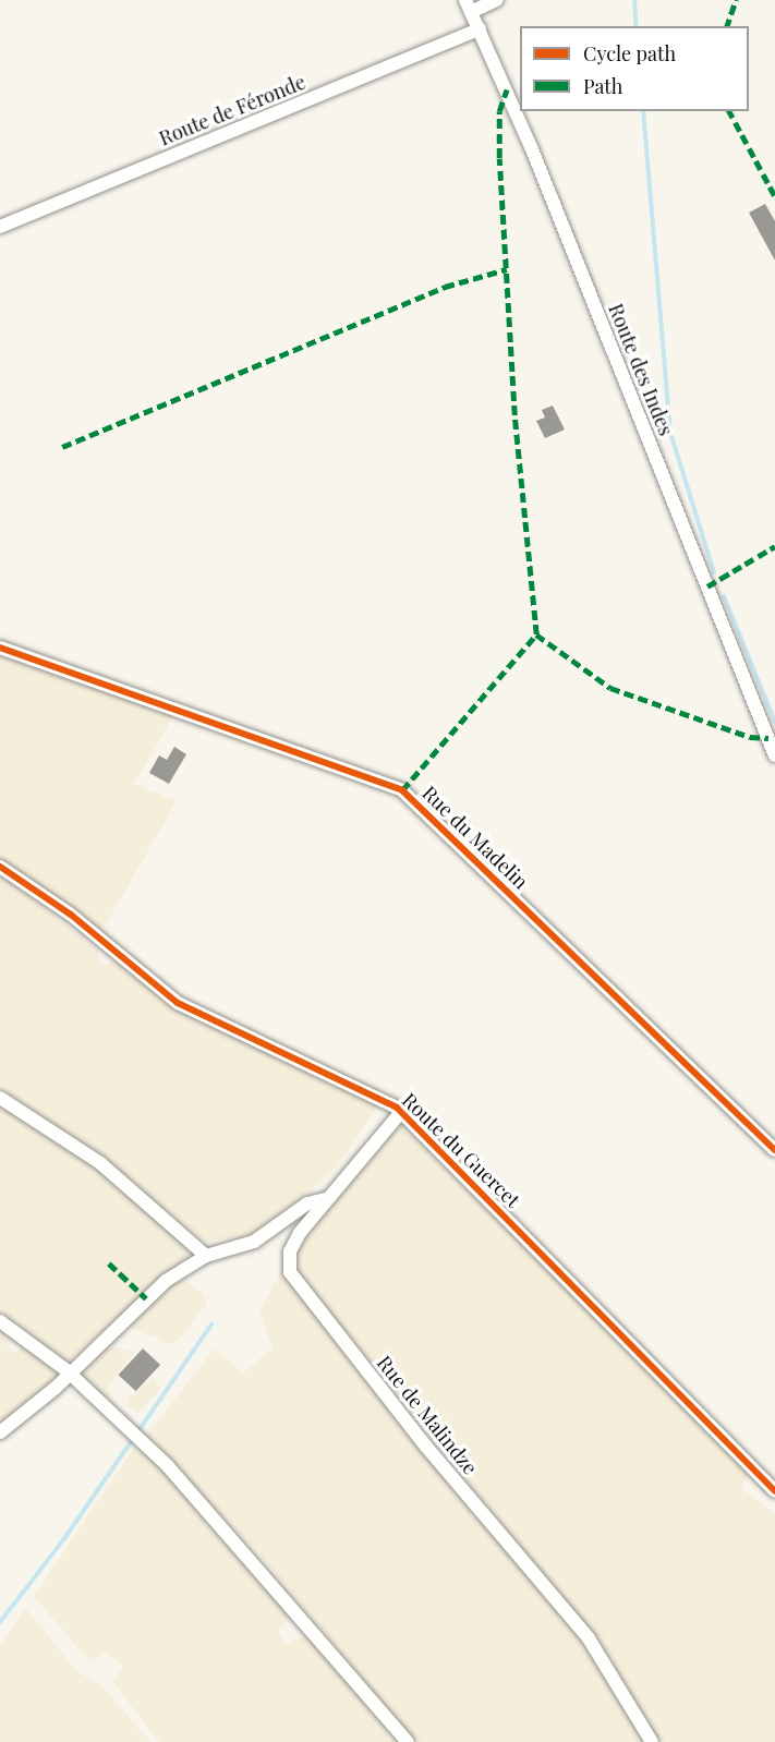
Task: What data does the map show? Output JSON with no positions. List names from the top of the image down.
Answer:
{
  "streets": {
    "street": [
      "Route de Féronde",
      "Route des Indes",
      "Rue du Madelin",
      "Route du Guercet",
      "Rue de Malindze"
    ]
  },
  "crossings": [
    ["Route de Féronde", "Route des Indes"],
    ["Route du Guercet", "Rue de Malindze"]
  ],
  "legend": ["Cycle path", "Path"]
}
